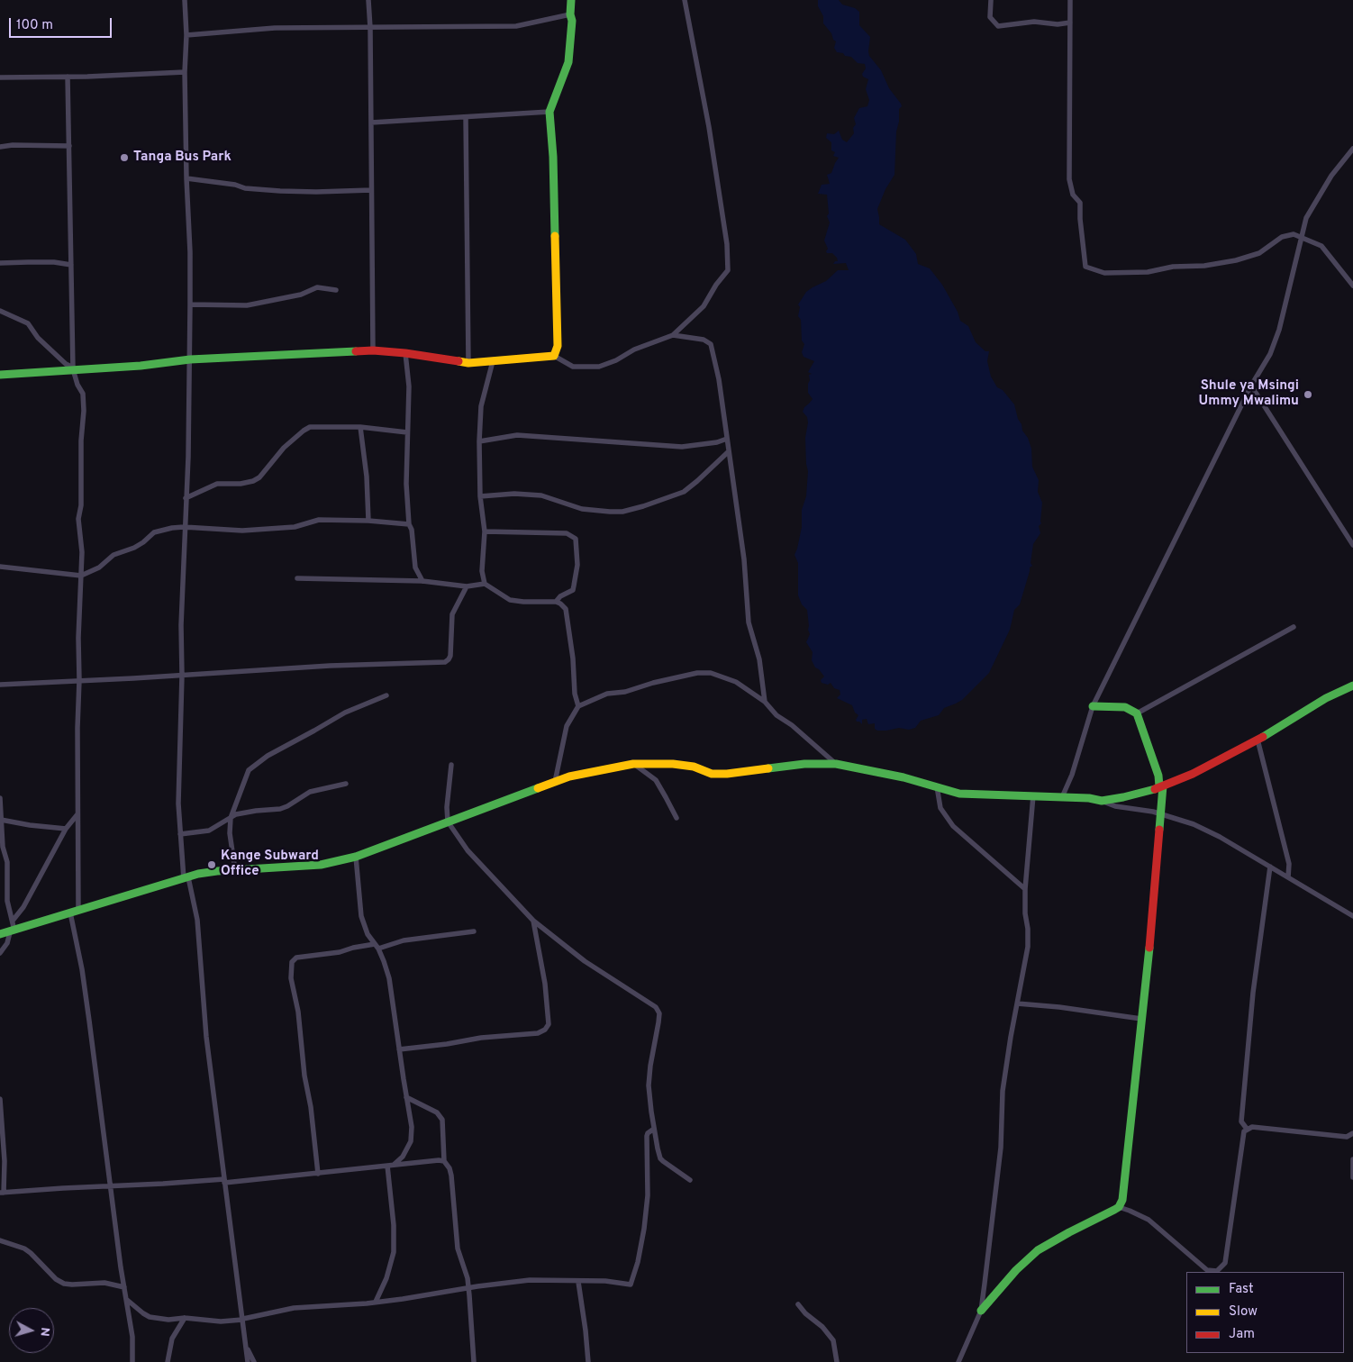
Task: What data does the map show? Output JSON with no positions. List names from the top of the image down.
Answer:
{
  "places": ["Tanga Bus Park", "Shule ya Msingi Ummy Mwalimu", "Kange Subward Office"],
  "legend": ["Fast", "Slow", "Jam"],
  "scale_bar": "100 m",
  "north": "right"
}
